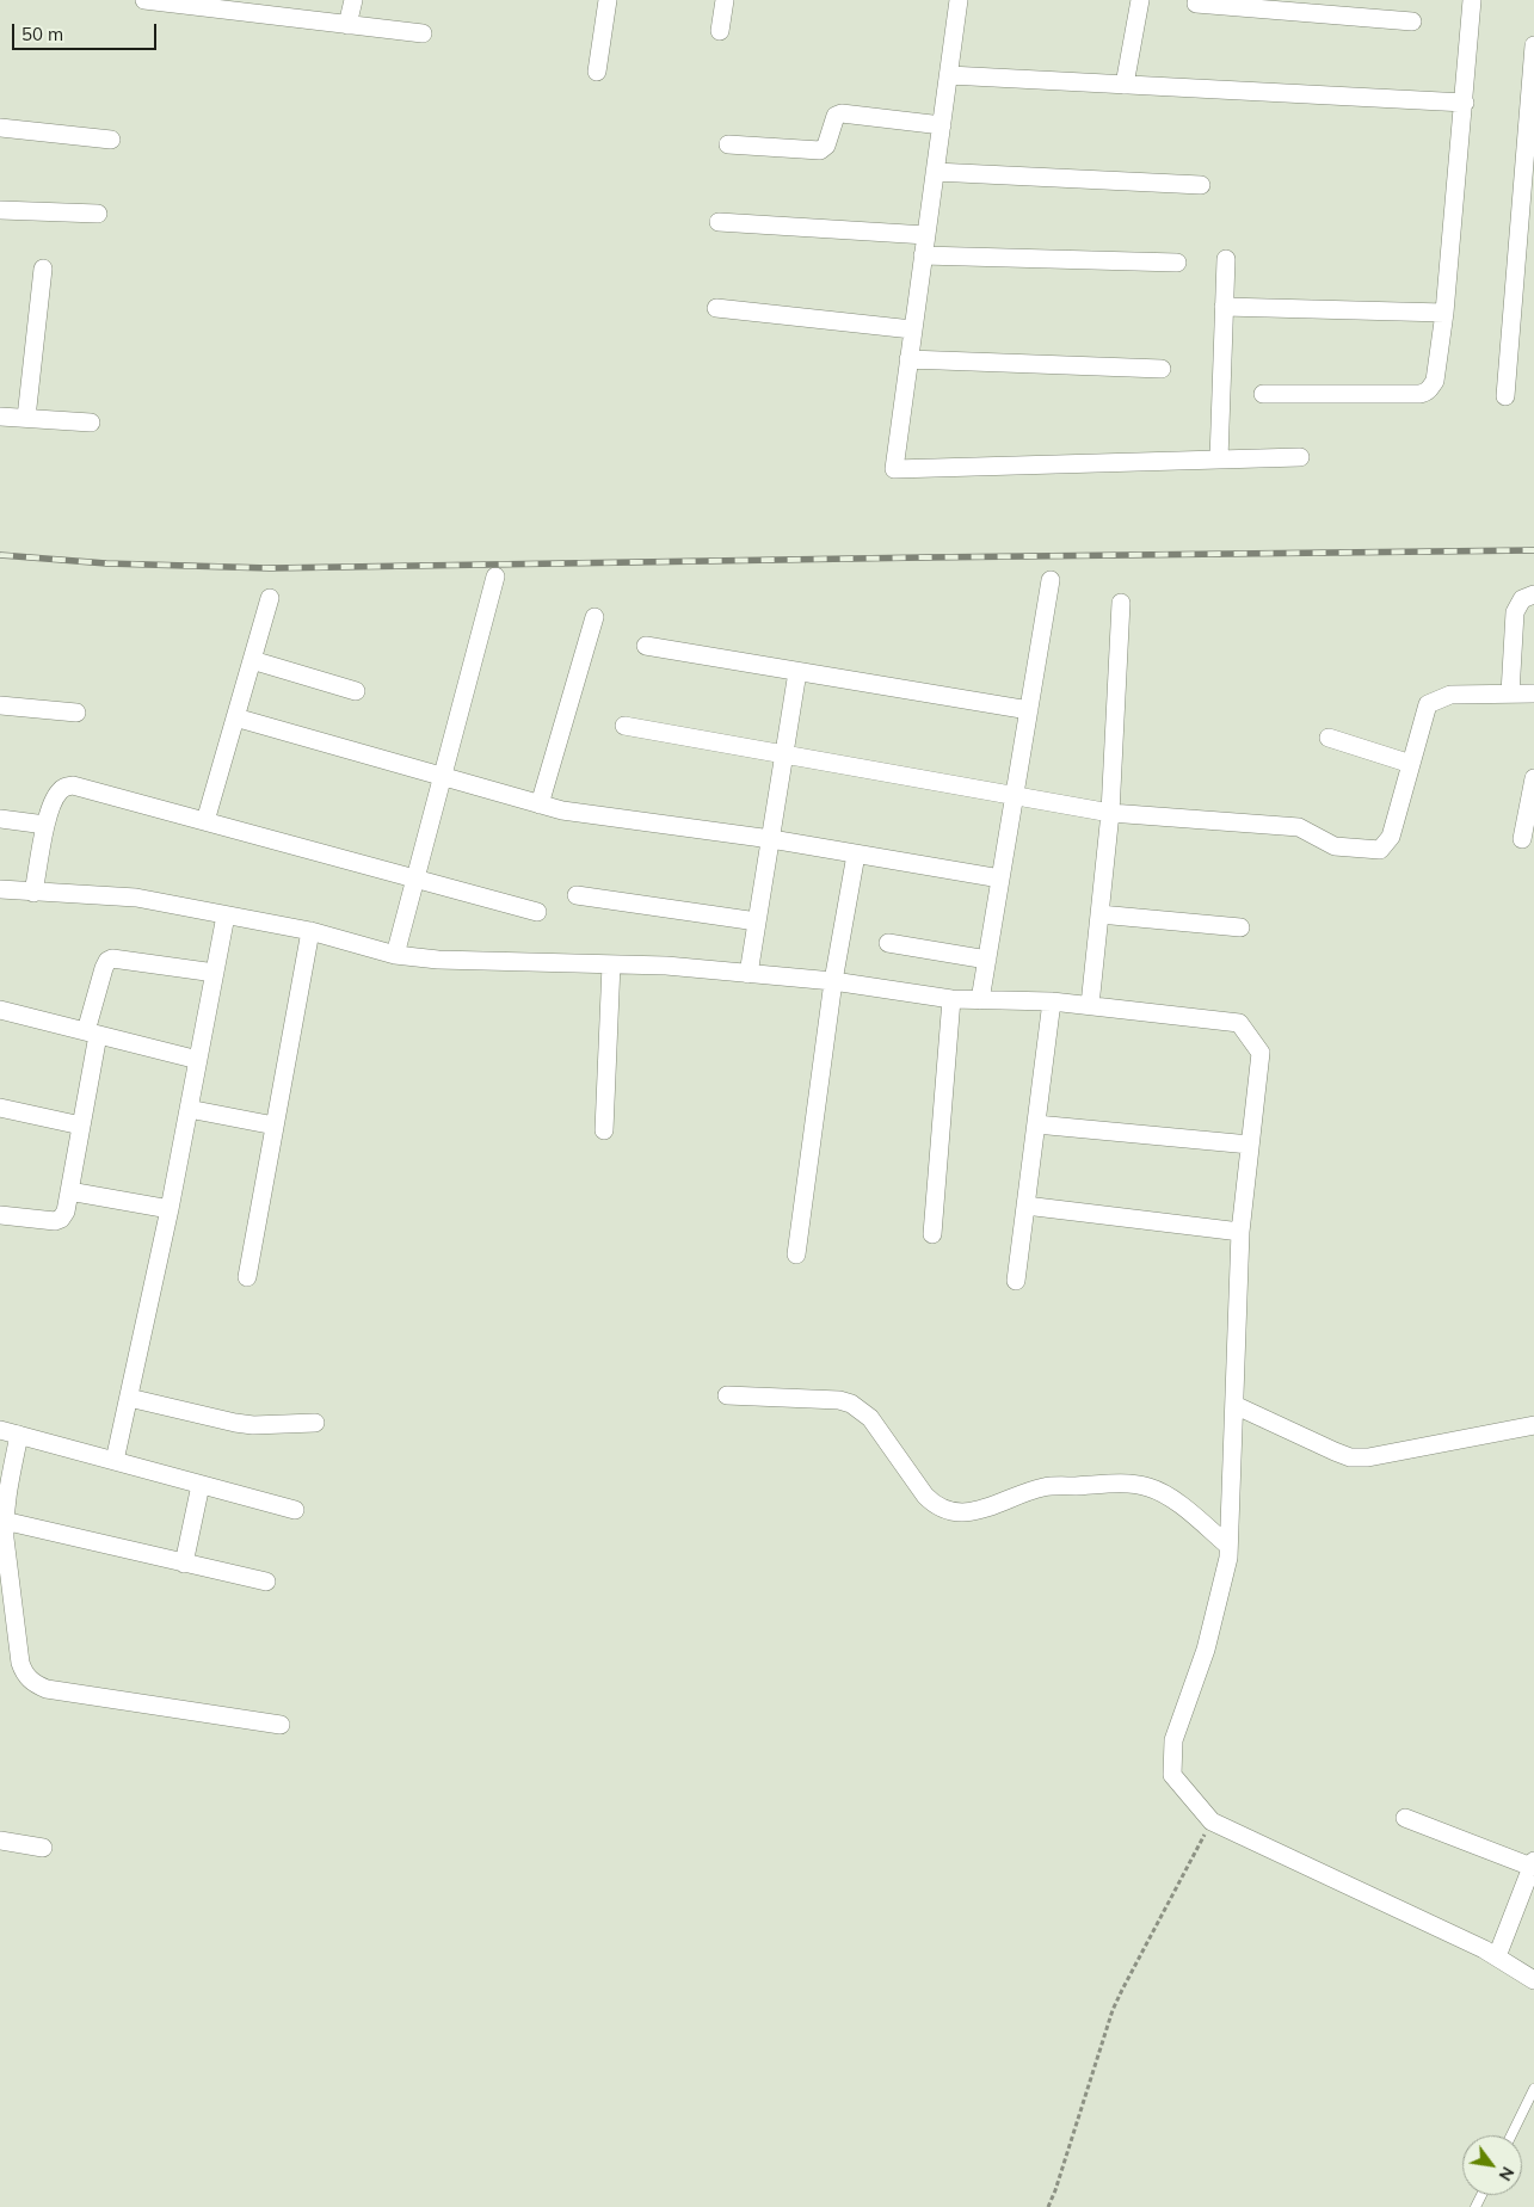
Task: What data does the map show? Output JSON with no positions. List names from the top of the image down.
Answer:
{
  "scale_bar": "50 m",
  "north": "bottom right"
}
